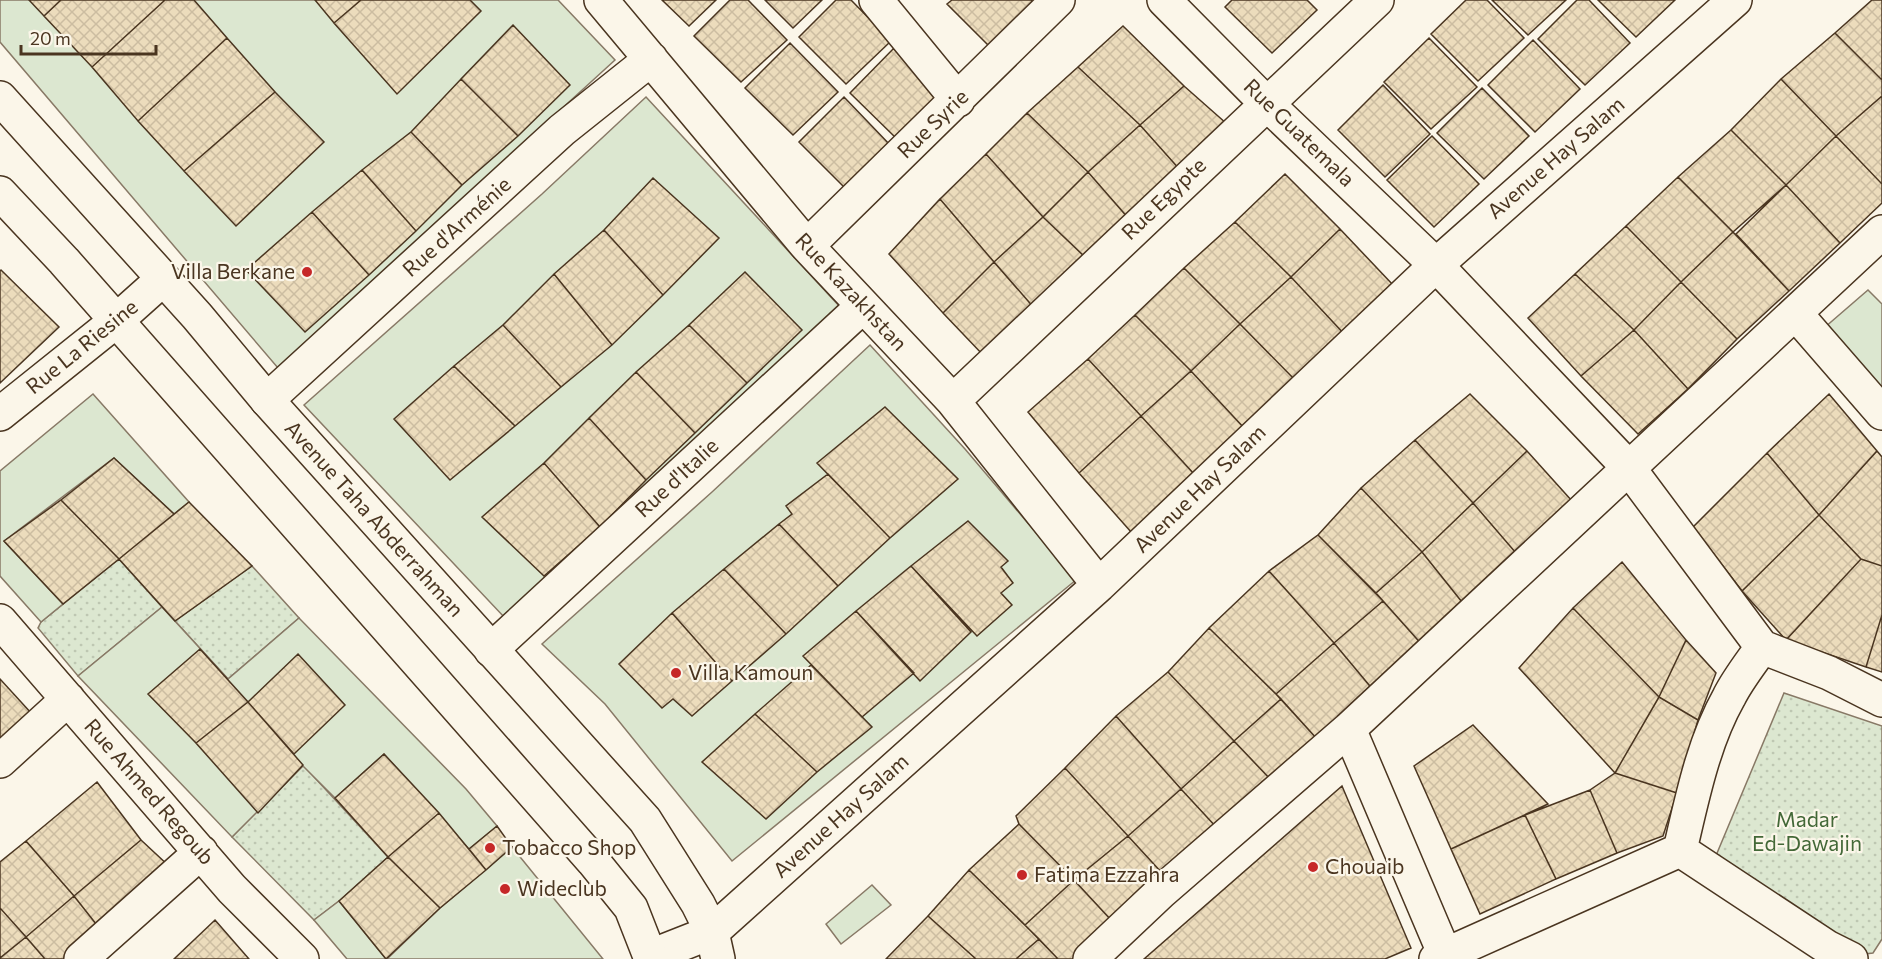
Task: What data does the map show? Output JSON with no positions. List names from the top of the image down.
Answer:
{
  "streets": {
    "street": [
      "Rue Syrie",
      "Rue Guatemala",
      "Avenue Hay Salam",
      "Rue Egypte",
      "Rue d'Arménie",
      "Rue Kazakhstan",
      "Rue La Riesine",
      "Rue d'Italie",
      "Avenue Taha Abderrahman",
      "Rue Ahmed Regoub"
    ]
  },
  "crossings": [
    ["Rue Syrie", "Rue Kazakhstan"],
    ["Rue Guatemala", "Avenue Hay Salam"],
    ["Rue Guatemala", "Rue Egypte"],
    ["Avenue Hay Salam", "Rue Kazakhstan"],
    ["Avenue Hay Salam", "Avenue Taha Abderrahman"],
    ["Rue Egypte", "Rue Kazakhstan"],
    ["Rue d'Arménie", "Rue Kazakhstan"],
    ["Rue d'Arménie", "Avenue Taha Abderrahman"],
    ["Rue Kazakhstan", "Rue d'Italie"],
    ["Rue La Riesine", "Avenue Taha Abderrahman"],
    ["Rue d'Italie", "Avenue Taha Abderrahman"]
  ],
  "parks": ["Madar Ed-Dawajin"],
  "places": [
    "Villa Berkane",
    "Villa Kamoun",
    "Tobacco Shop",
    "Chouaib",
    "Fatima Ezzahra",
    "Wideclub"
  ],
  "scale_bar": "20 m"
}
